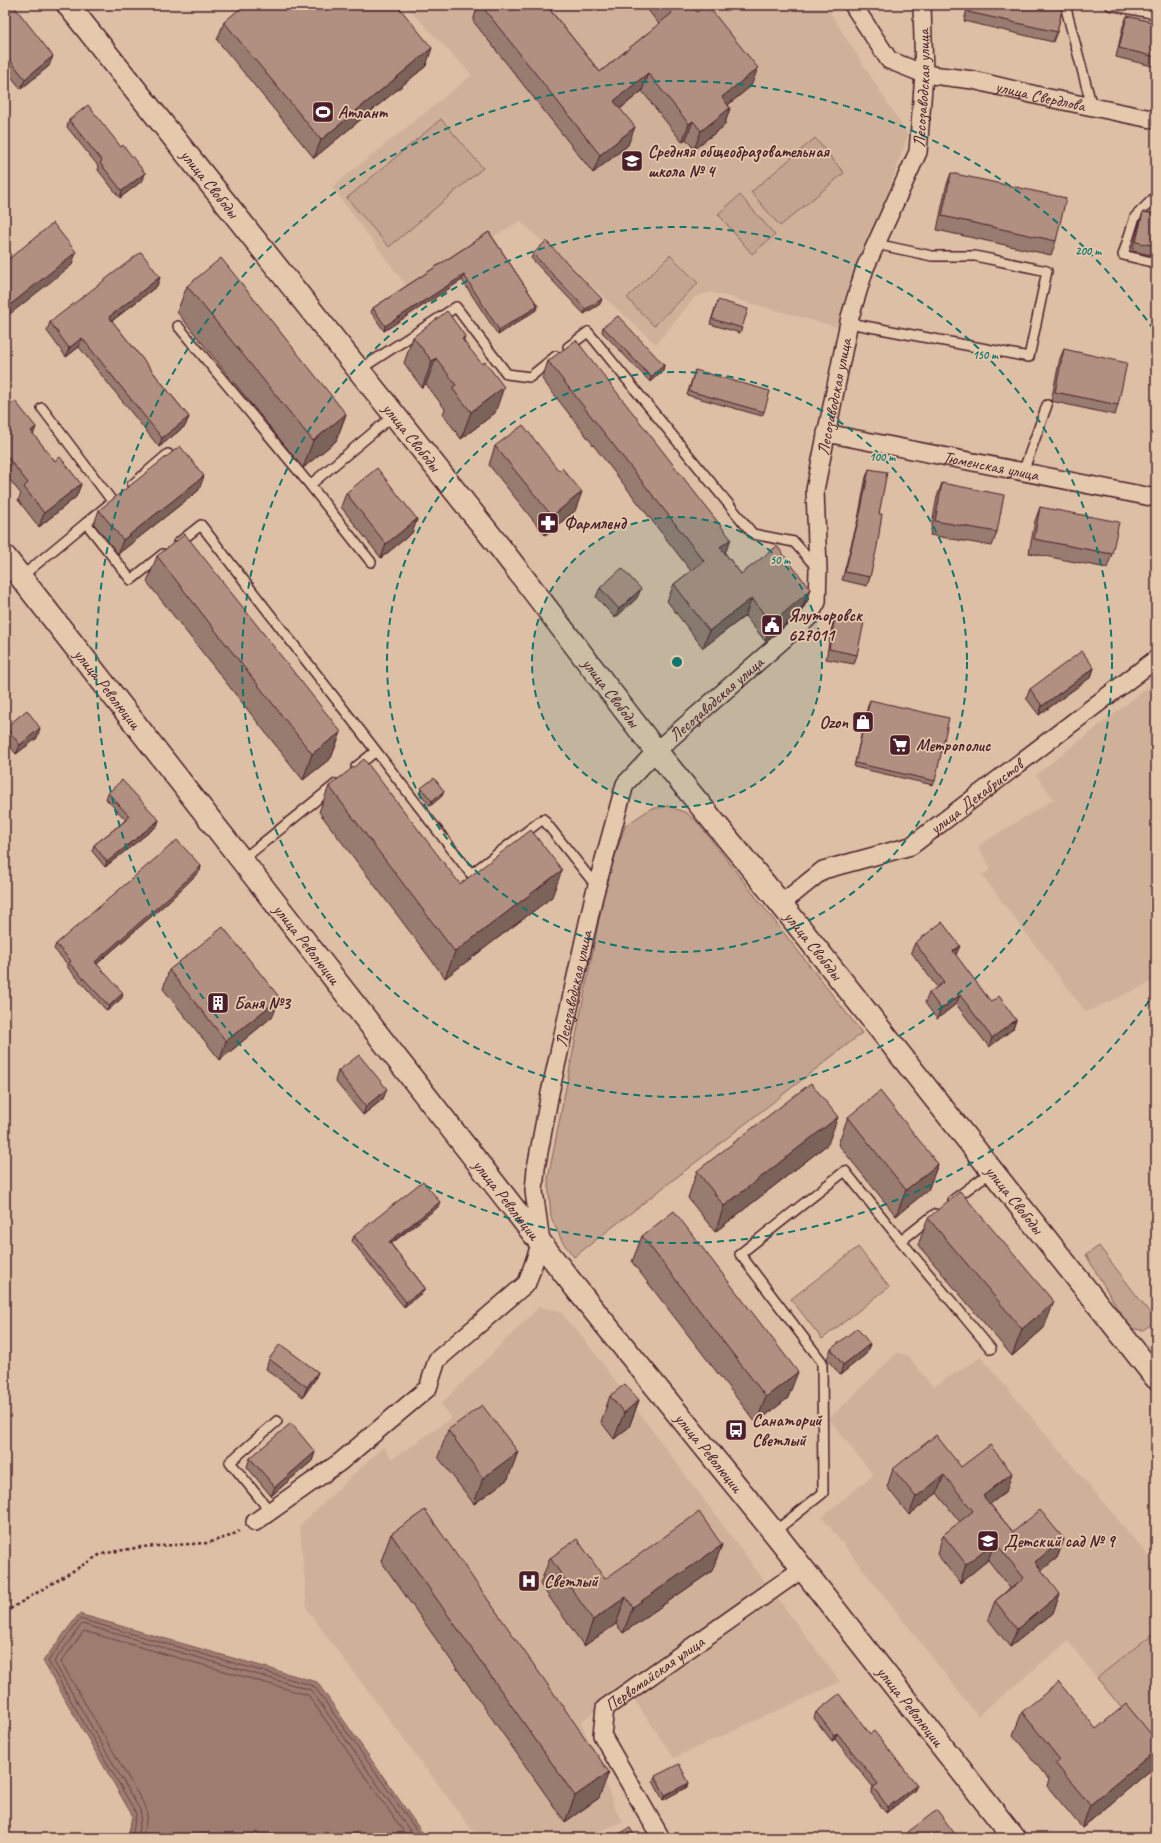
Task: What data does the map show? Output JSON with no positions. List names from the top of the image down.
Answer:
{
  "streets": {
    "street": [
      "Лесозаводская улица",
      "улица Свердлова",
      "улица Свободы",
      "Тюменская улица",
      "улица Революции",
      "улица Декабристов",
      "Первомайская улица"
    ]
  },
  "crossings": [
    ["Лесозаводская улица", "улица Свердлова"],
    ["Лесозаводская улица", "улица Свободы"],
    ["Лесозаводская улица", "Тюменская улица"],
    ["Лесозаводская улица", "улица Революции"],
    ["улица Свободы", "улица Декабристов"],
    ["улица Революции", "Первомайская улица"]
  ],
  "places": {
    "sports": ["Атлант"],
    "school or university": ["Средняя общеобразовательная школа № 4", "Детский сад № 9"],
    "pharmacy": ["Фармленд"],
    "public building": ["Ялуторовск 627011"],
    "shop": ["Ozon"],
    "supermarket": ["Метрополис"],
    "building": ["Баня №3"],
    "bus stop": ["Санаторий Светлый"],
    "hospital": ["Светлый"]
  },
  "rings": [
    "200 m",
    "150 m",
    "100 m",
    "50 m"
  ]
}
